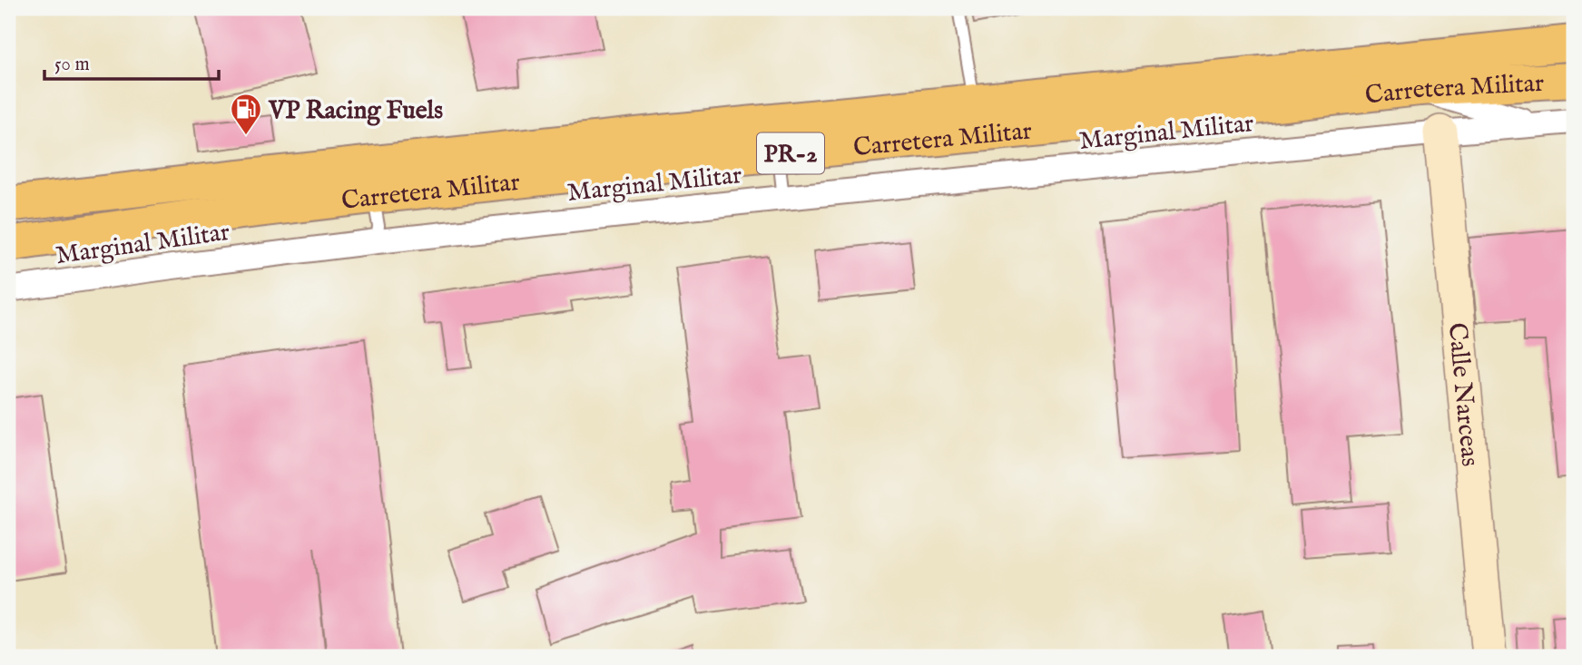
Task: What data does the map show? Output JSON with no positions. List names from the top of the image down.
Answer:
{
  "streets": {
    "main road": ["Carretera Militar", "PR-2"],
    "street": ["Marginal Militar", "Calle Narceas"]
  },
  "crossings": [
    ["Marginal Militar", "Calle Narceas"]
  ],
  "places": {
    "fuel station": ["VP Racing Fuels"]
  },
  "scale_bar": "50 m"
}
